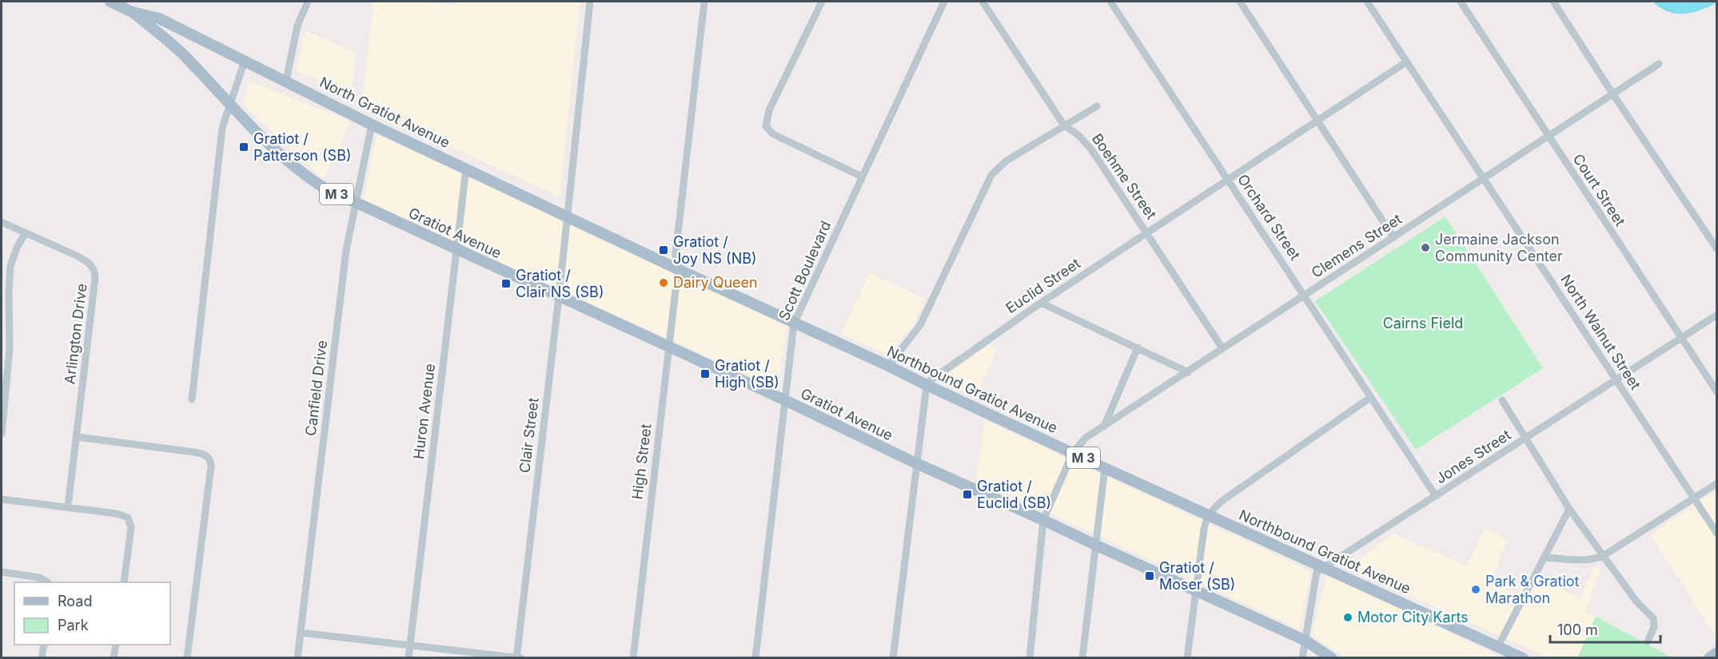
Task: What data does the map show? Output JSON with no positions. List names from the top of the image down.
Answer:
{
  "streets": {
    "main road": [
      "North Gratiot Avenue",
      "M 3",
      "Gratiot Avenue",
      "Northbound Gratiot Avenue"
    ],
    "street": [
      "Boehme Street",
      "Court Street",
      "Orchard Street",
      "Clemens Street",
      "Scott Boulevard",
      "Euclid Street",
      "North Walnut Street",
      "Arlington Drive",
      "Canfield Drive",
      "Huron Avenue",
      "Clair Street",
      "Jones Street",
      "High Street"
    ]
  },
  "crossings": [
    ["North Gratiot Avenue", "Gratiot Avenue"],
    ["North Gratiot Avenue", "Canfield Drive"],
    ["North Gratiot Avenue", "Northbound Gratiot Avenue"],
    ["North Gratiot Avenue", "Huron Avenue"],
    ["North Gratiot Avenue", "Clair Street"],
    ["Boehme Street", "Clemens Street"],
    ["Boehme Street", "Euclid Street"],
    ["Court Street", "Clemens Street"],
    ["Court Street", "Jones Street"],
    ["Orchard Street", "Clemens Street"],
    ["Orchard Street", "Euclid Street"],
    ["Orchard Street", "Jones Street"],
    ["Gratiot Avenue", "Clemens Street"],
    ["Gratiot Avenue", "Scott Boulevard"],
    ["Gratiot Avenue", "Canfield Drive"],
    ["Gratiot Avenue", "Huron Avenue"],
    ["Gratiot Avenue", "Clair Street"],
    ["Gratiot Avenue", "Jones Street"],
    ["Gratiot Avenue", "High Street"],
    ["Clemens Street", "North Walnut Street"],
    ["Clemens Street", "Northbound Gratiot Avenue"],
    ["Scott Boulevard", "Northbound Gratiot Avenue"],
    ["Euclid Street", "North Walnut Street"],
    ["Euclid Street", "Northbound Gratiot Avenue"],
    ["North Walnut Street", "Jones Street"],
    ["Northbound Gratiot Avenue", "Jones Street"],
    ["Northbound Gratiot Avenue", "High Street"]
  ],
  "parks": ["Cairns Field"],
  "places": {
    "transit": [
      "Gratiot / Patterson (SB)",
      "Gratiot / Joy NS (NB)",
      "Gratiot / Clair NS (SB)",
      "Gratiot / High (SB)",
      "Gratiot / Euclid (SB)",
      "Gratiot / Moser (SB)"
    ],
    "other": [
      "Jermaine Jackson Community Center",
      "Dairy Queen",
      "Park & Gratiot Marathon",
      "Motor City Karts"
    ]
  },
  "legend": ["Road", "Park"],
  "scale_bar": "100 m"
}
